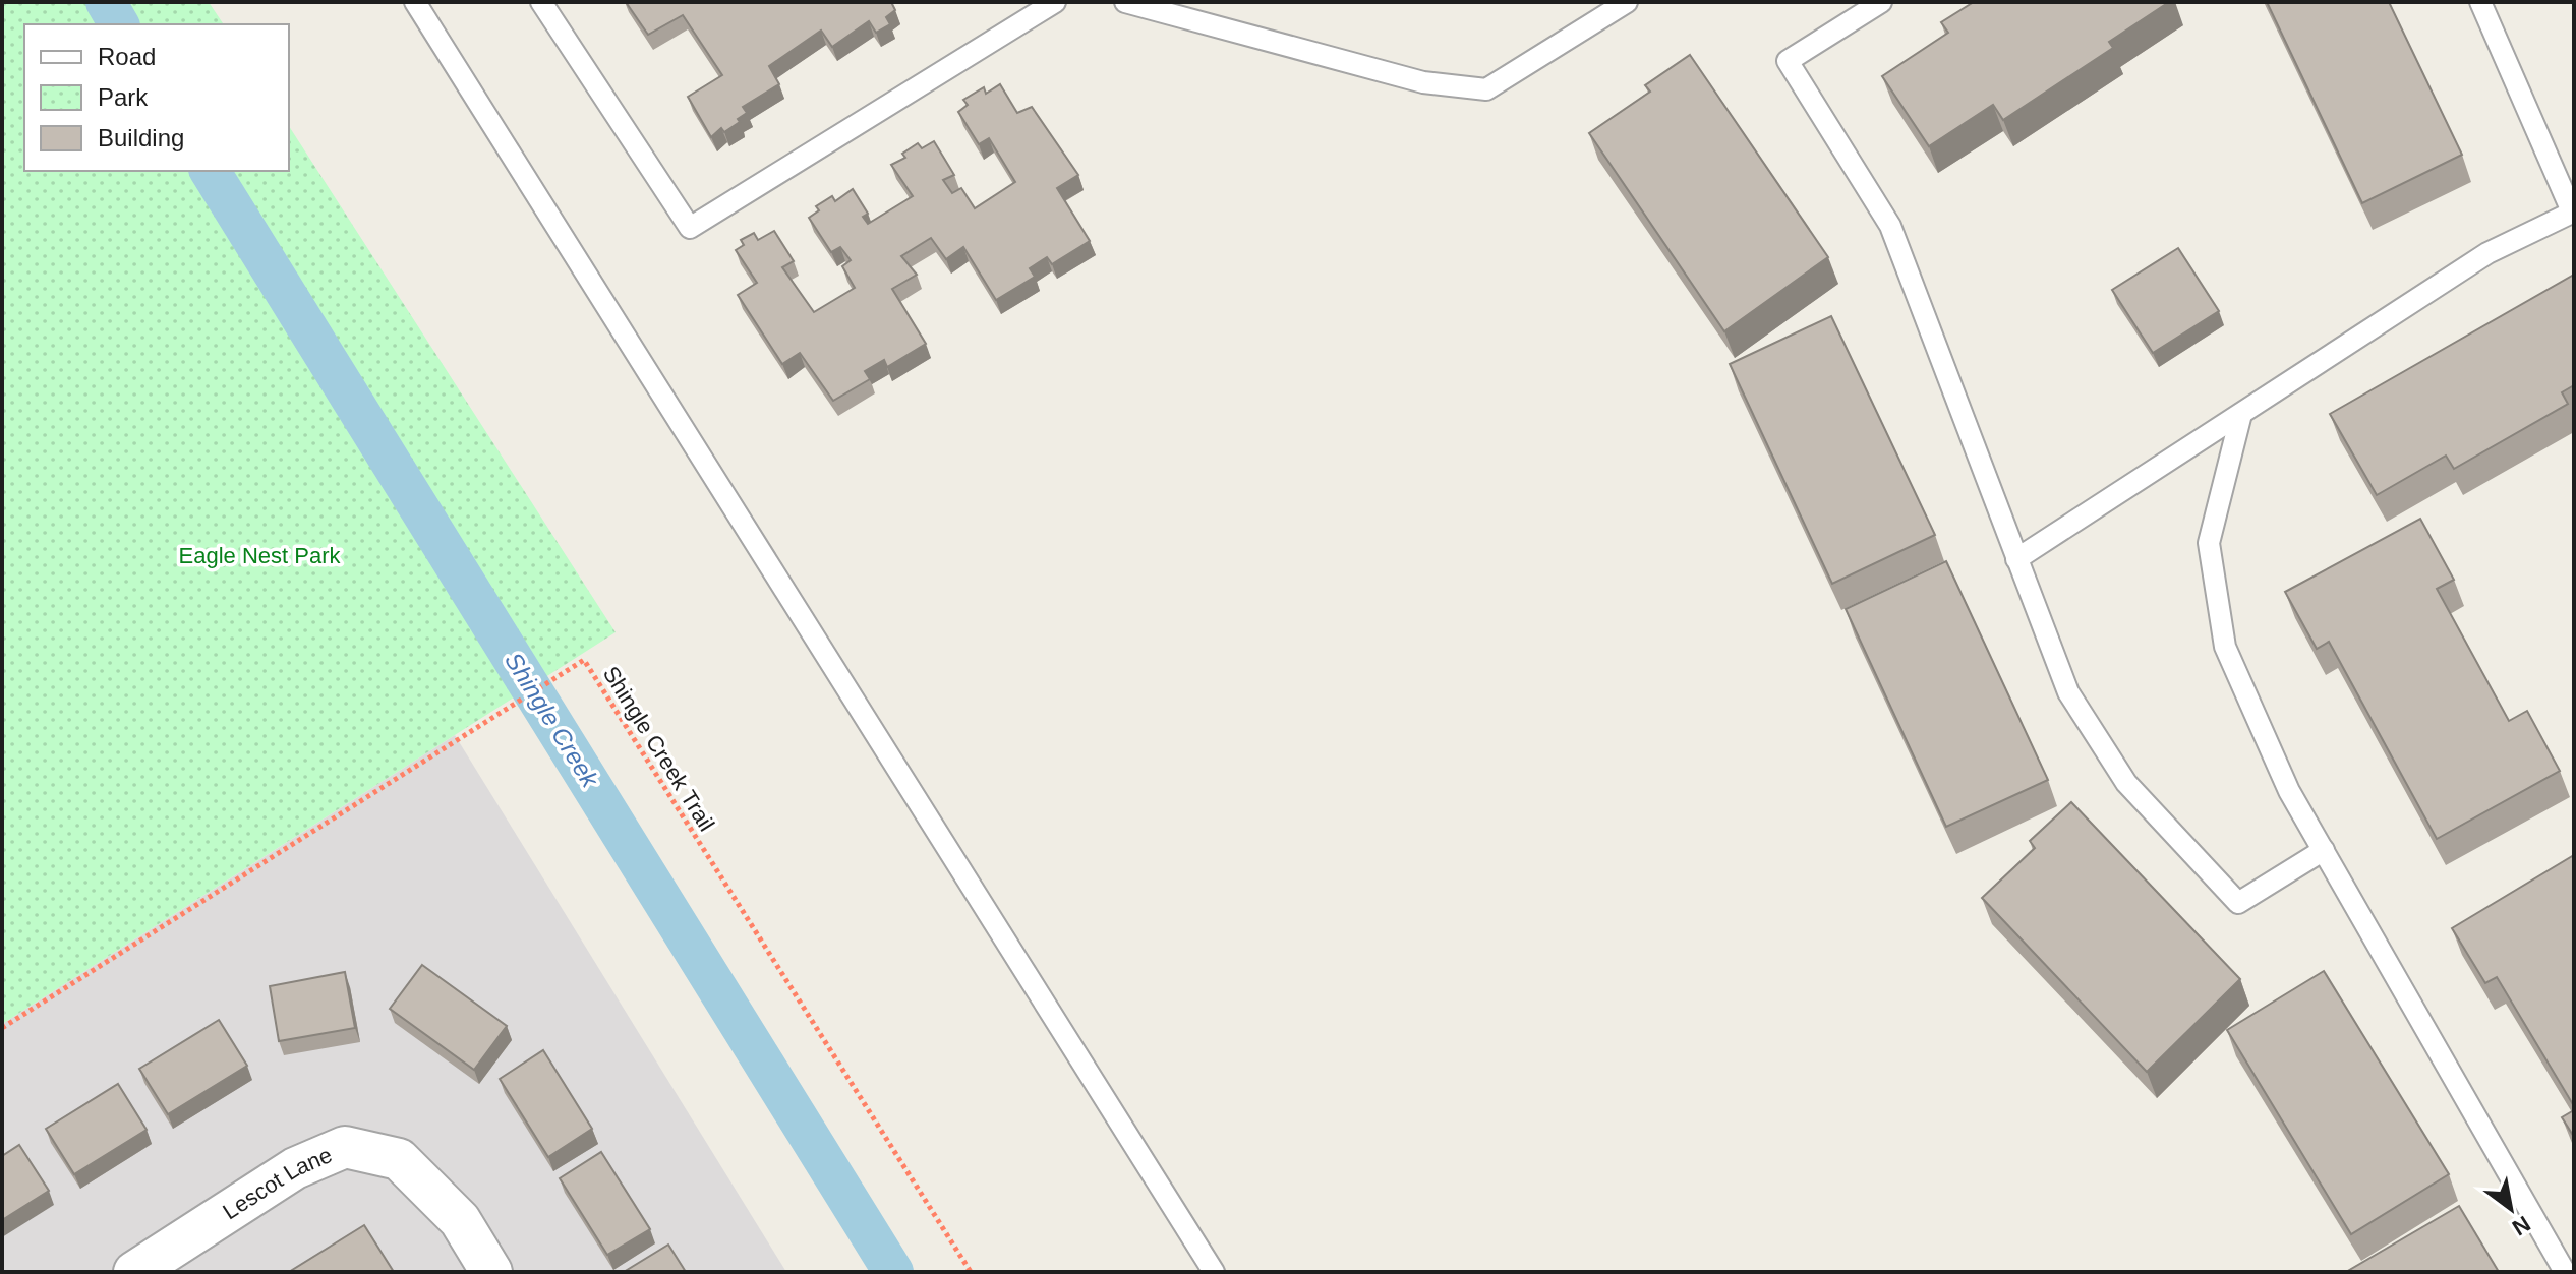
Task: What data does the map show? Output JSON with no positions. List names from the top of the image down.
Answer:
{
  "streets": {
    "street": ["Lescot Lane"],
    "path": ["Shingle Creek Trail"]
  },
  "water": ["Shingle Creek"],
  "parks": ["Eagle Nest Park"],
  "legend": ["Road", "Park", "Building"],
  "north": "bottom right"
}
